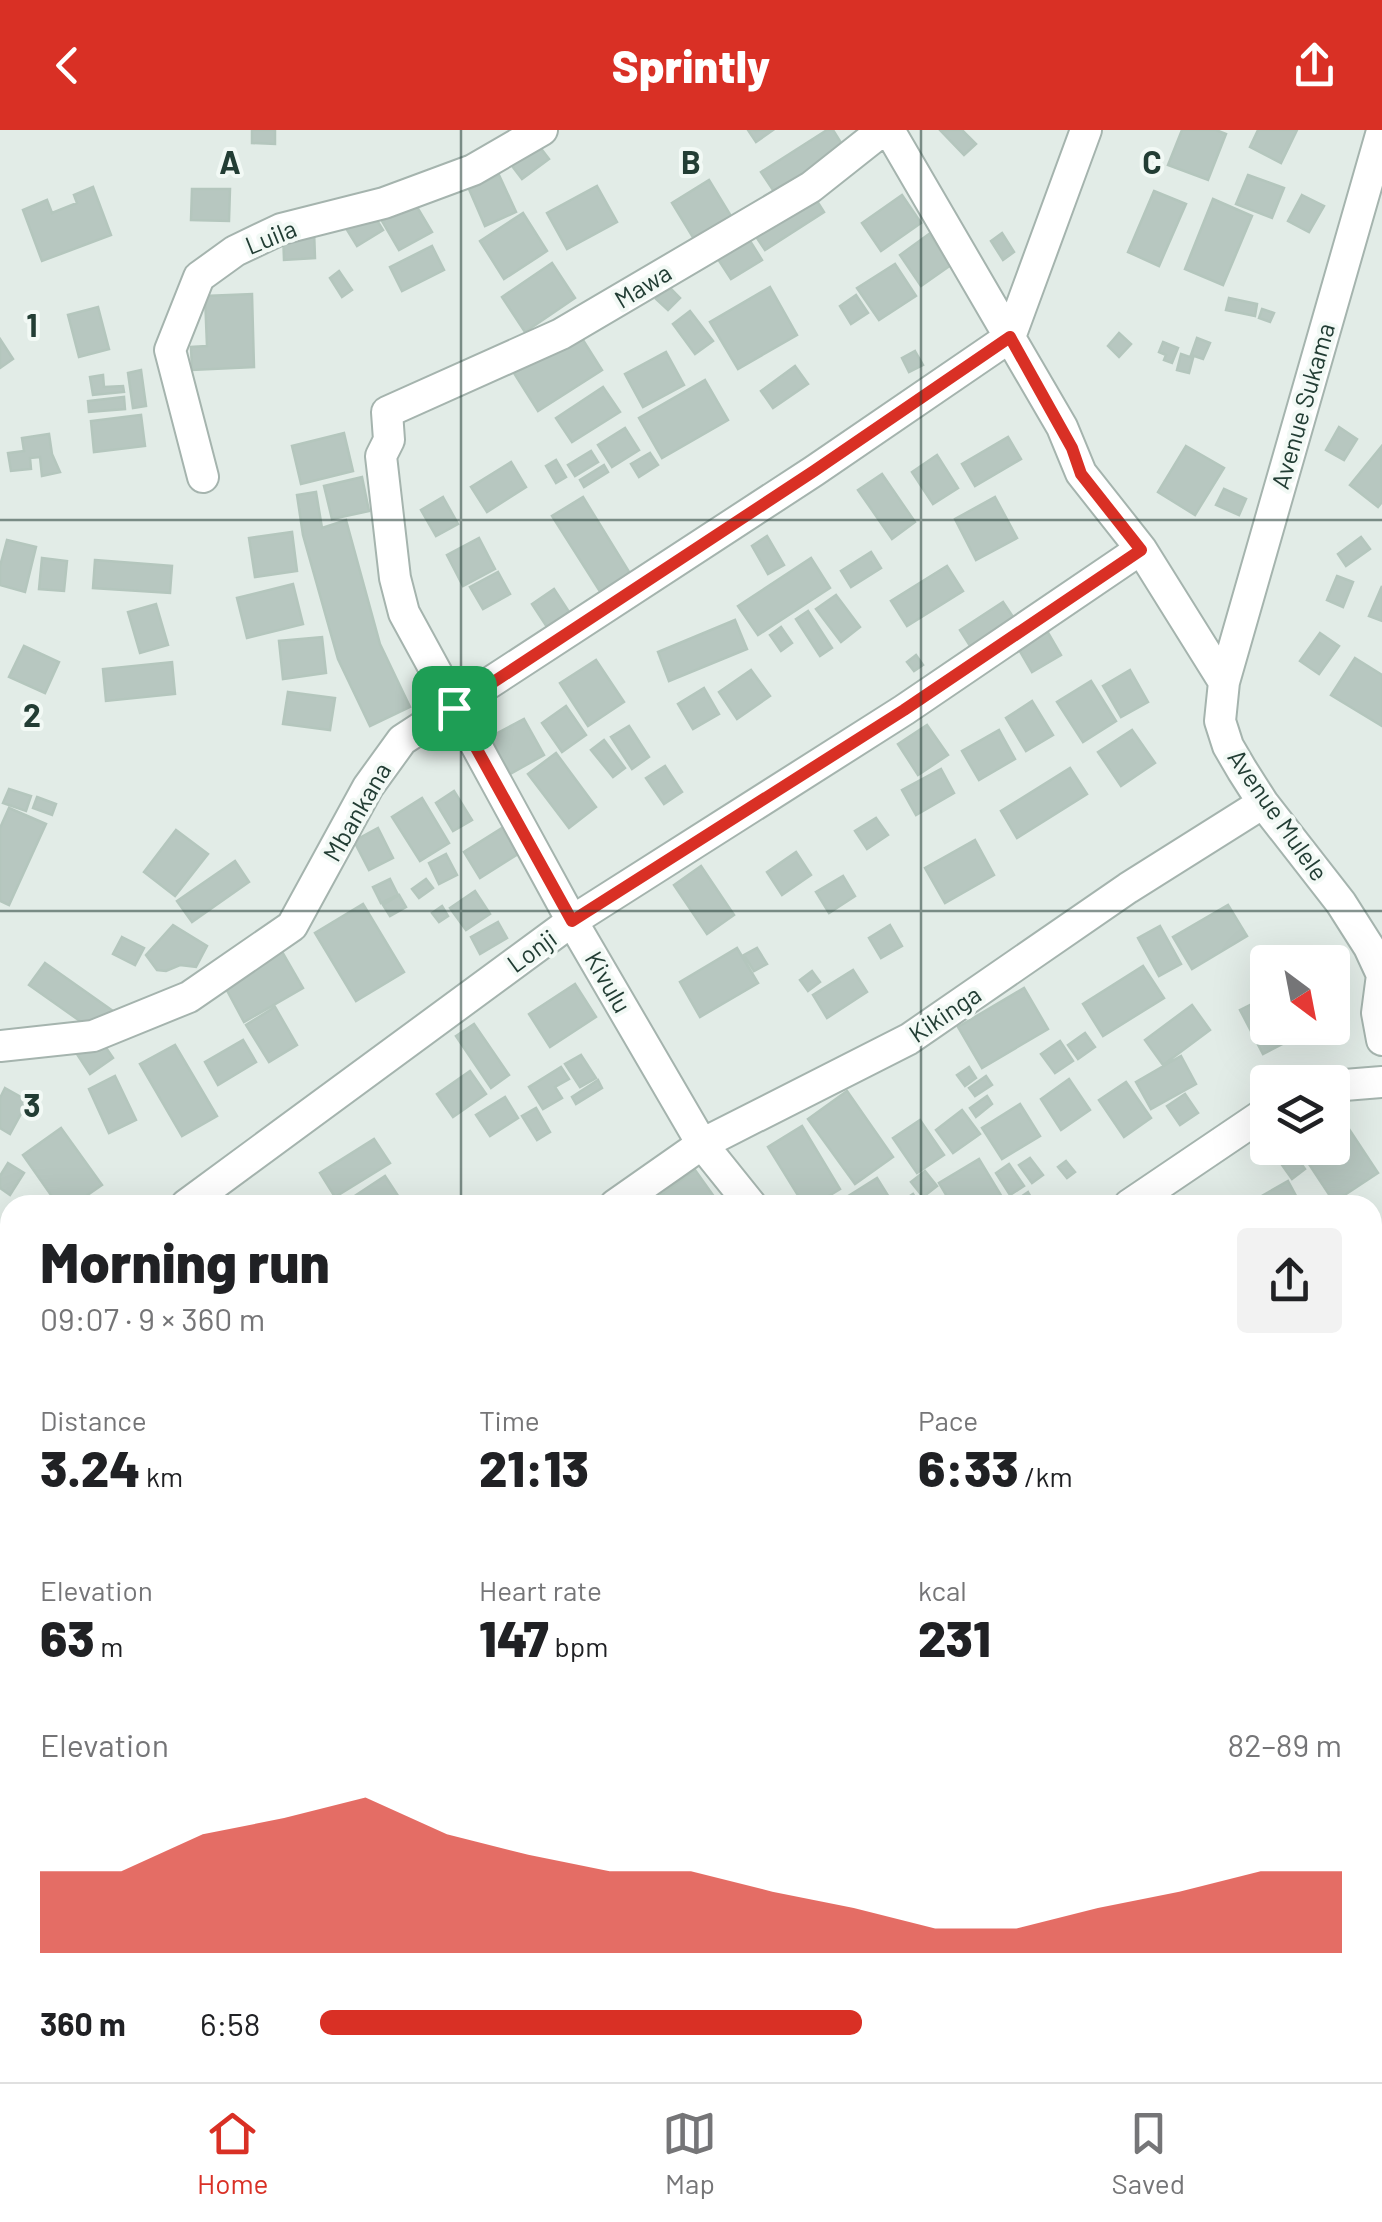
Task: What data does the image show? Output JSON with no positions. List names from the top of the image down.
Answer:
{
  "streets": {
    "street": [
      "Luila",
      "Mawa",
      "Avenue Sukama",
      "Mbankana",
      "Avenue Mulele",
      "Lonji",
      "Kivulu",
      "Kikinga"
    ]
  },
  "crossings": [
    ["Mawa", "Kivulu"],
    ["Avenue Sukama", "Avenue Mulele"],
    ["Mbankana", "Kivulu"],
    ["Avenue Mulele", "Kikinga"],
    ["Lonji", "Kivulu"],
    ["Kivulu", "Kikinga"]
  ],
  "north": "bottom right",
  "page": {
    "header": "Sprintly",
    "heading": ["Morning run", "09:07 · 9 × 360 m"],
    "stats": [
      ["Distance", "3.24 km"],
      ["Time", "21:13"],
      ["Pace", "6:33 /km"],
      ["Elevation", "63 m"],
      ["Heart rate", "147 bpm"],
      ["kcal", "231"]
    ],
    "chart": ["Elevation", "82–89 m"],
    "list": [
      {
        "name": "360 m",
        "note": "6:58"
      }
    ],
    "tabs": ["Home", "Map", "Saved"]
  },
  "grid": {
    "columns": ["A", "B", "C"],
    "rows": ["1", "2", "3"]
  }
}
